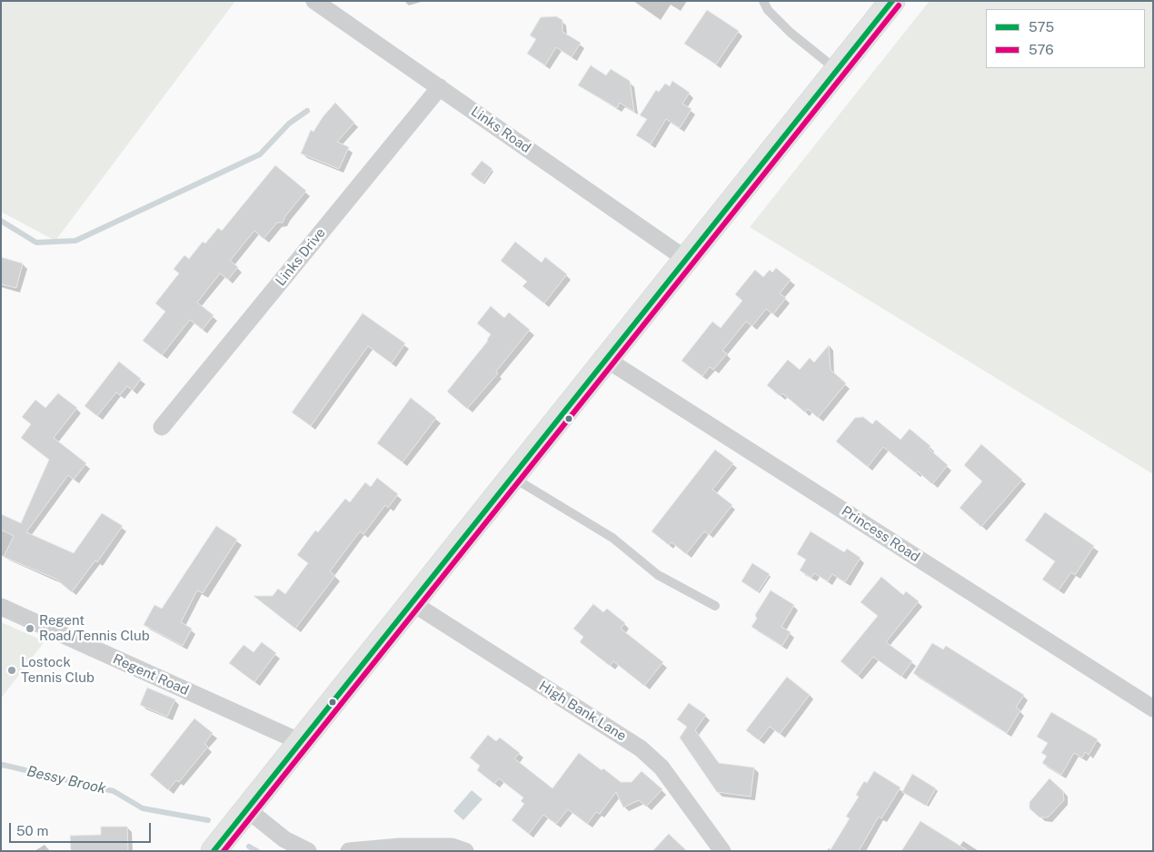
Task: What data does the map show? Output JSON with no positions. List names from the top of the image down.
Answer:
{
  "streets": {
    "street": [
      "Links Road",
      "Links Drive",
      "Princess Road",
      "Regent Road",
      "High Bank Lane"
    ]
  },
  "crossings": [
    ["Links Road", "Links Drive"]
  ],
  "water": ["Bessy Brook"],
  "places": ["Regent Road/Tennis Club", "Lostock Tennis Club"],
  "lines": ["transit line 575", "transit line 576"],
  "legend": ["575", "576"],
  "scale_bar": "50 m"
}
